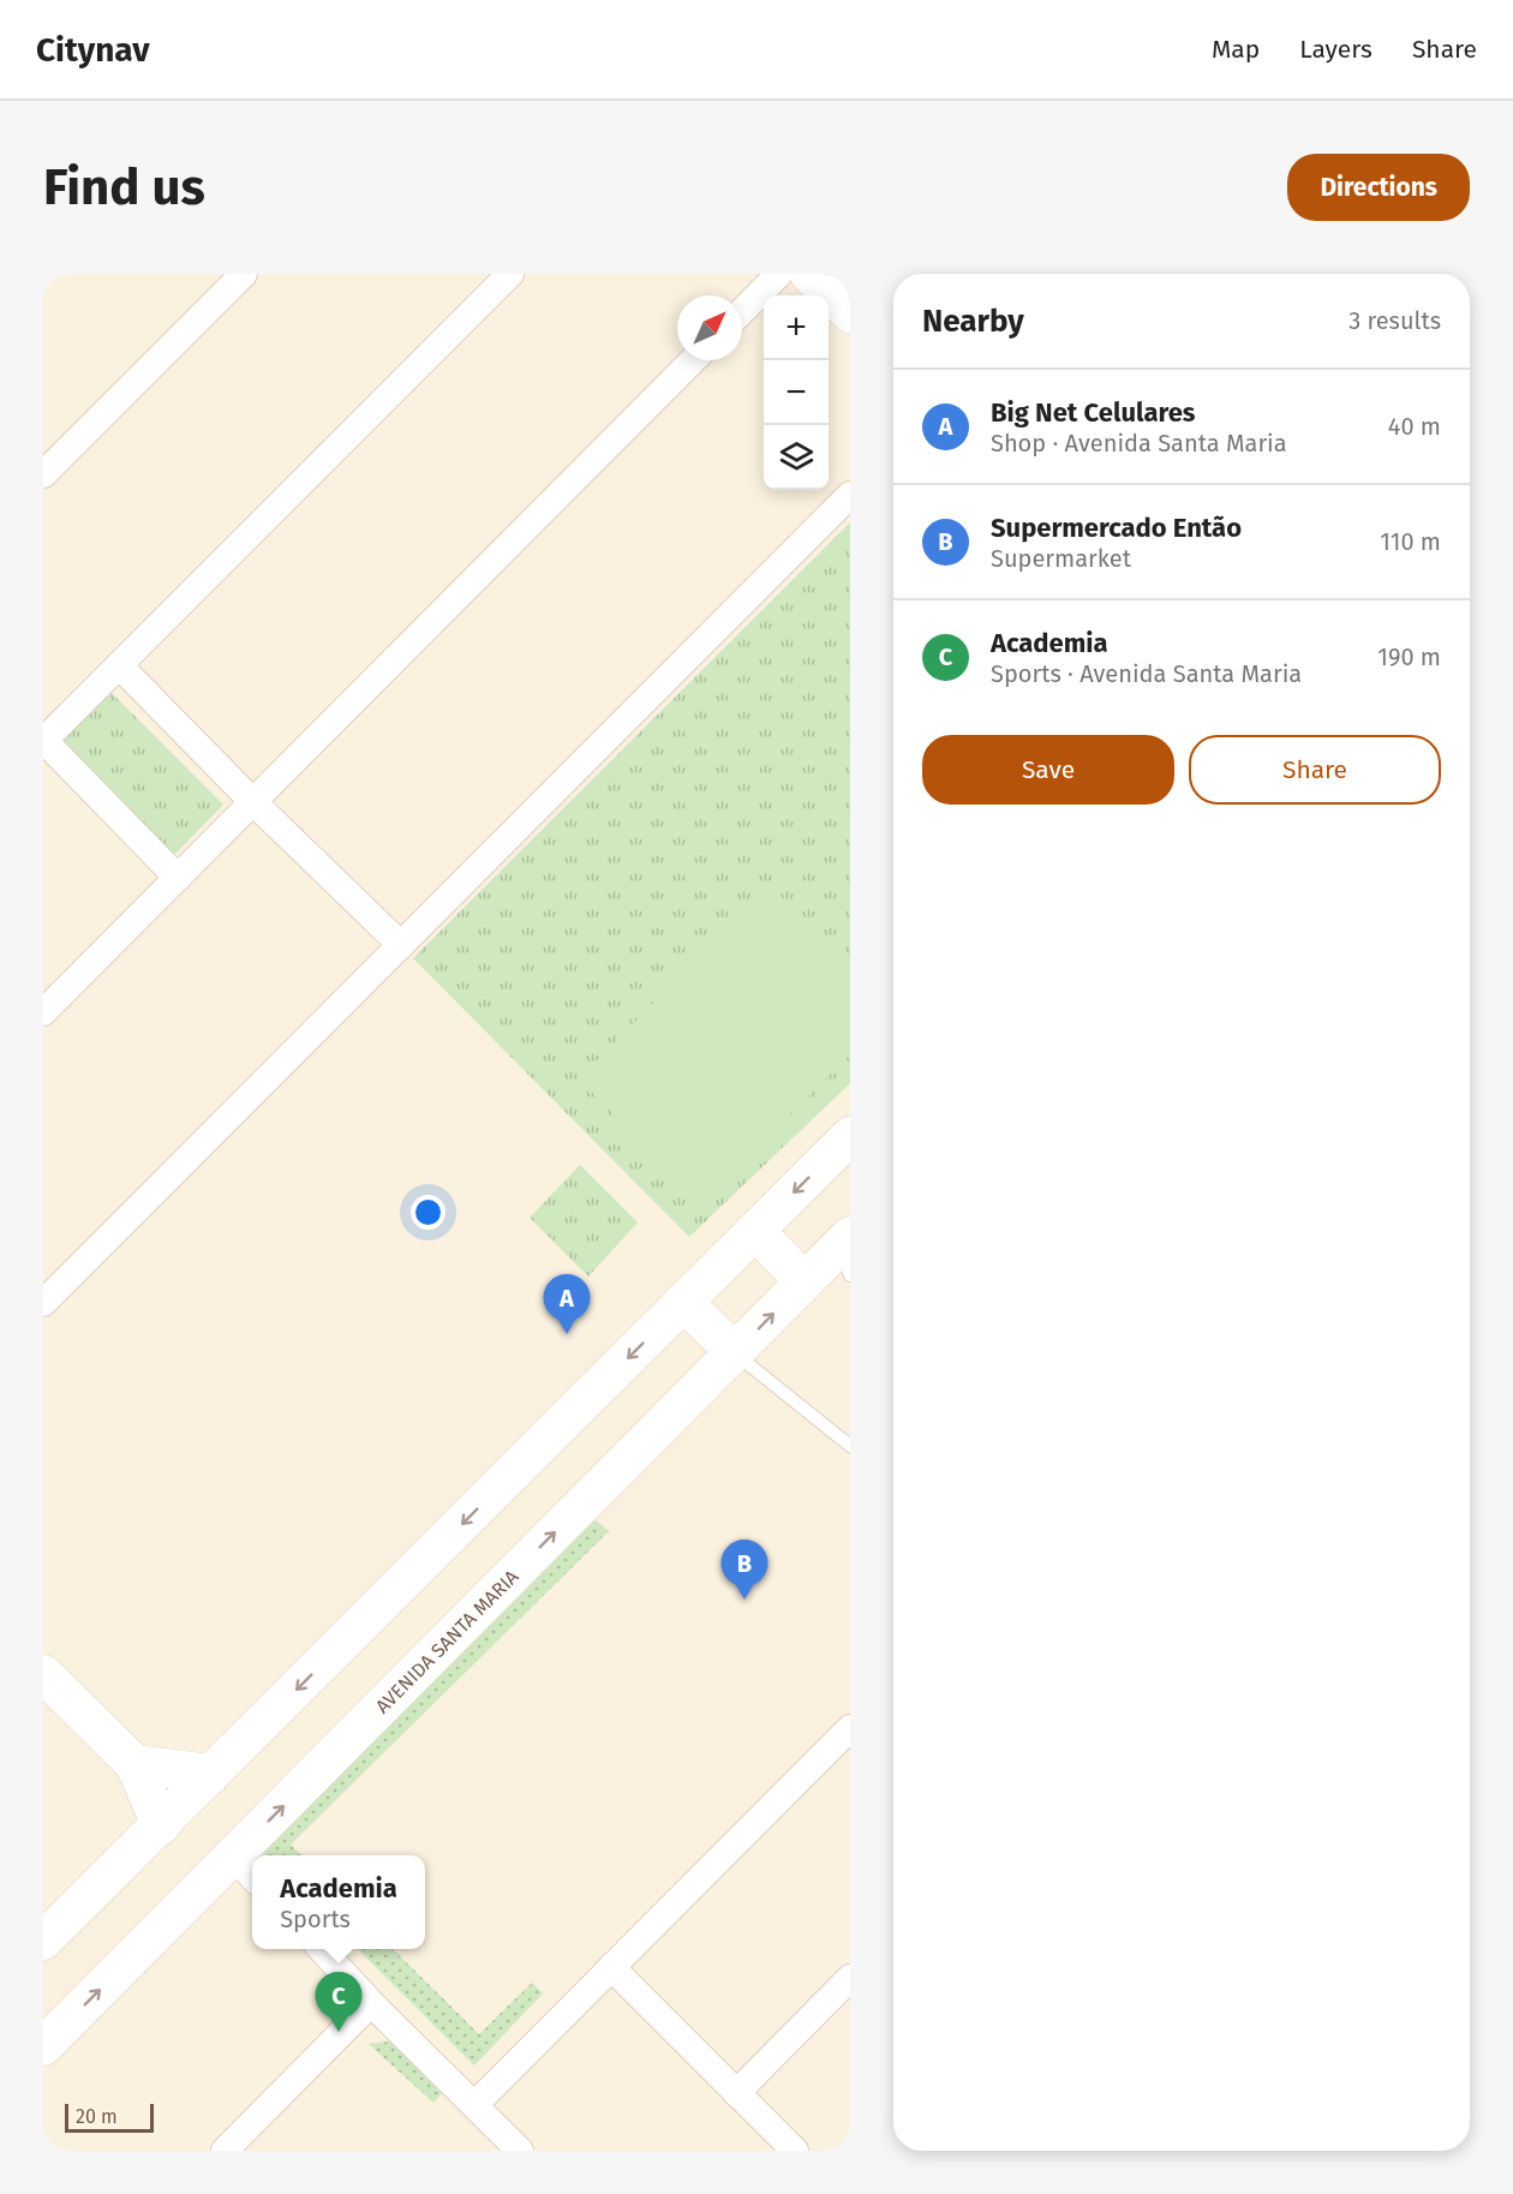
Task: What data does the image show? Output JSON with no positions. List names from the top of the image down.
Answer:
{
  "streets": {
    "main road": ["AVENIDA SANTA MARIA"]
  },
  "scale_bar": "20 m",
  "north": "top right",
  "page": {
    "header": "Citynav",
    "nav": ["Map", "Layers", "Share"],
    "buttons": [
      "Directions",
      ["Save", "Share"]
    ],
    "title": "Find us",
    "heading": ["Nearby", "3 results"],
    "map_buttons": ["+", "−"],
    "list": [
      {
        "mark": "A",
        "name": "Big Net Celulares",
        "note": "Shop · Avenida Santa Maria",
        "value": "40 m"
      },
      {
        "mark": "B",
        "name": "Supermercado Então",
        "note": "Supermarket",
        "value": "110 m"
      },
      {
        "mark": "C",
        "name": "Academia",
        "note": "Sports · Avenida Santa Maria",
        "value": "190 m"
      }
    ],
    "pins": ["A", "B", "C"],
    "popup": ["Academia", "Sports"],
    "scale": "20 m"
  }
}
